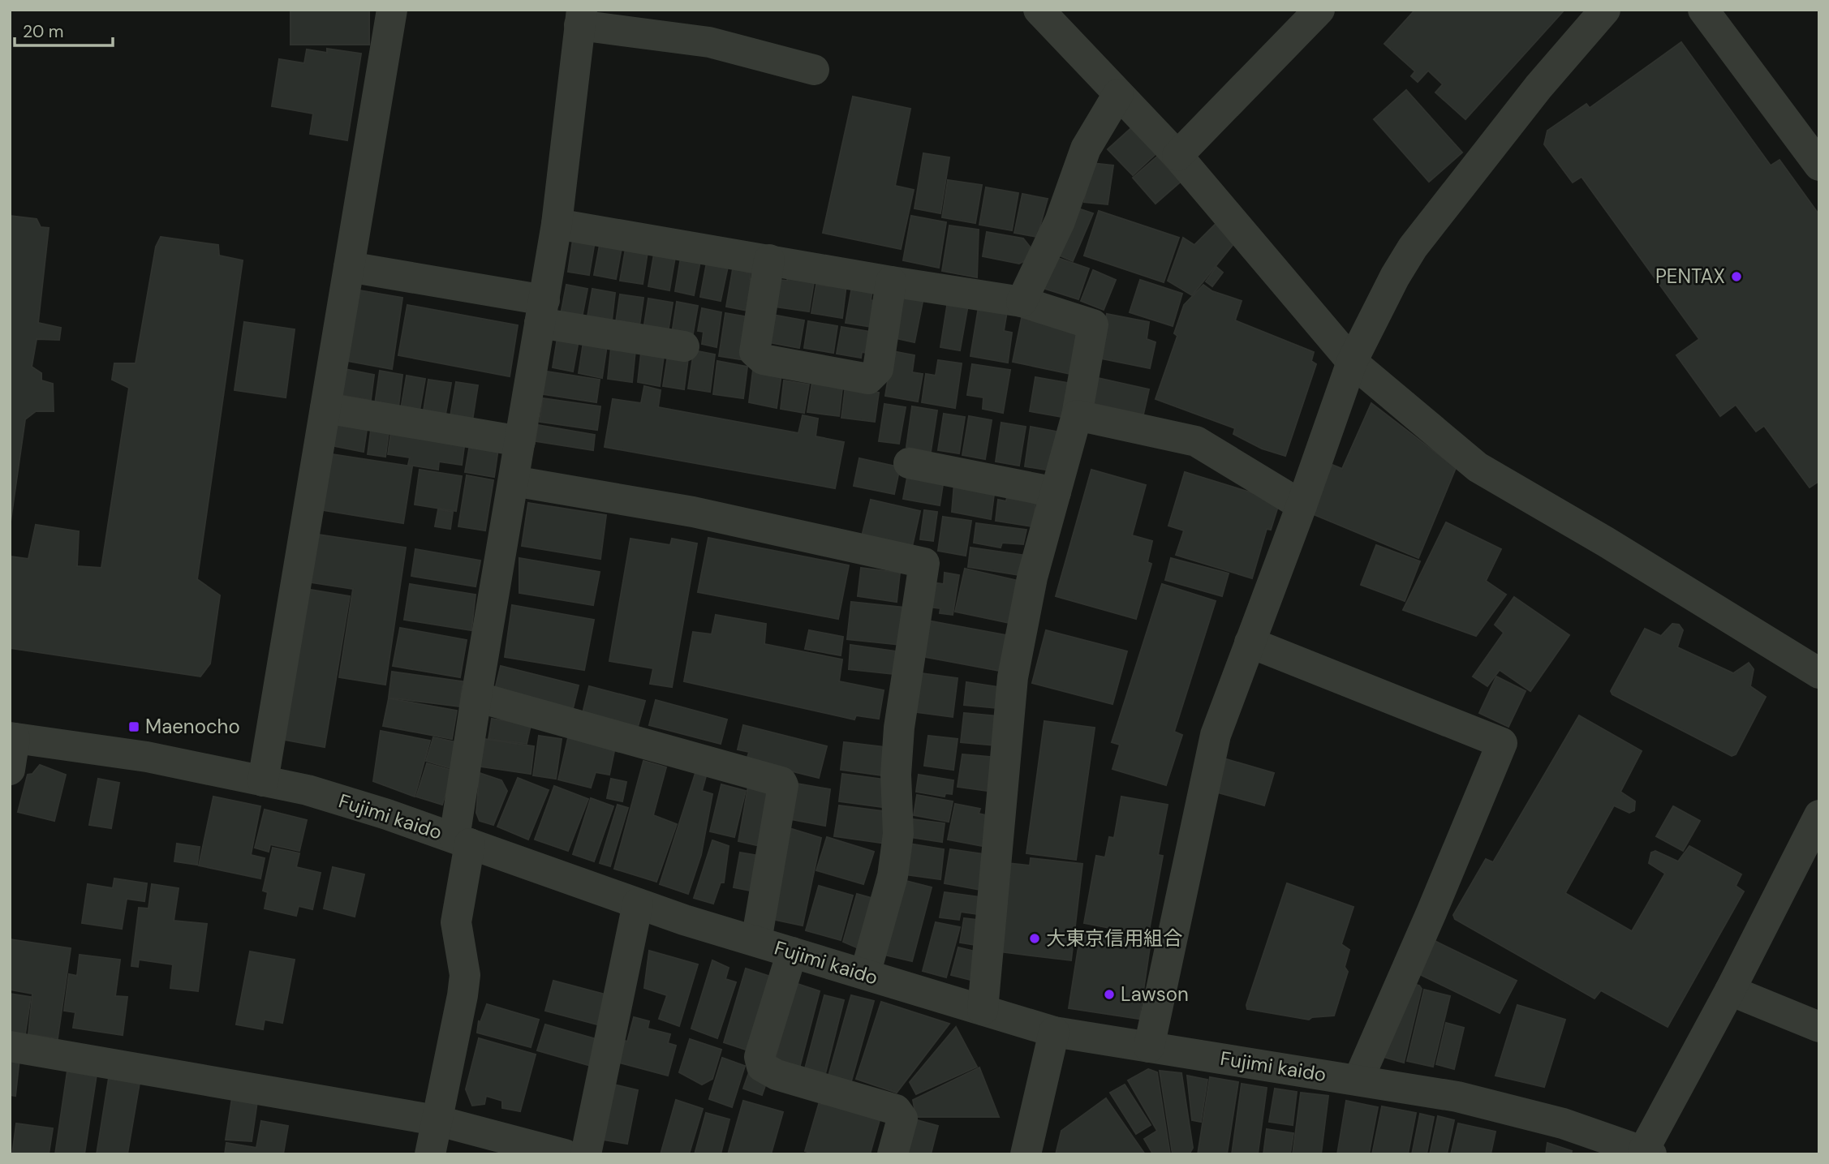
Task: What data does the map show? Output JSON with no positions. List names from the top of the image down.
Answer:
{
  "streets": {
    "street": ["Fujimi kaido"]
  },
  "places": {
    "other": ["PENTAX", "大東京信用組合", "Lawson"],
    "transit": ["Maenocho"]
  },
  "scale_bar": "20 m"
}
